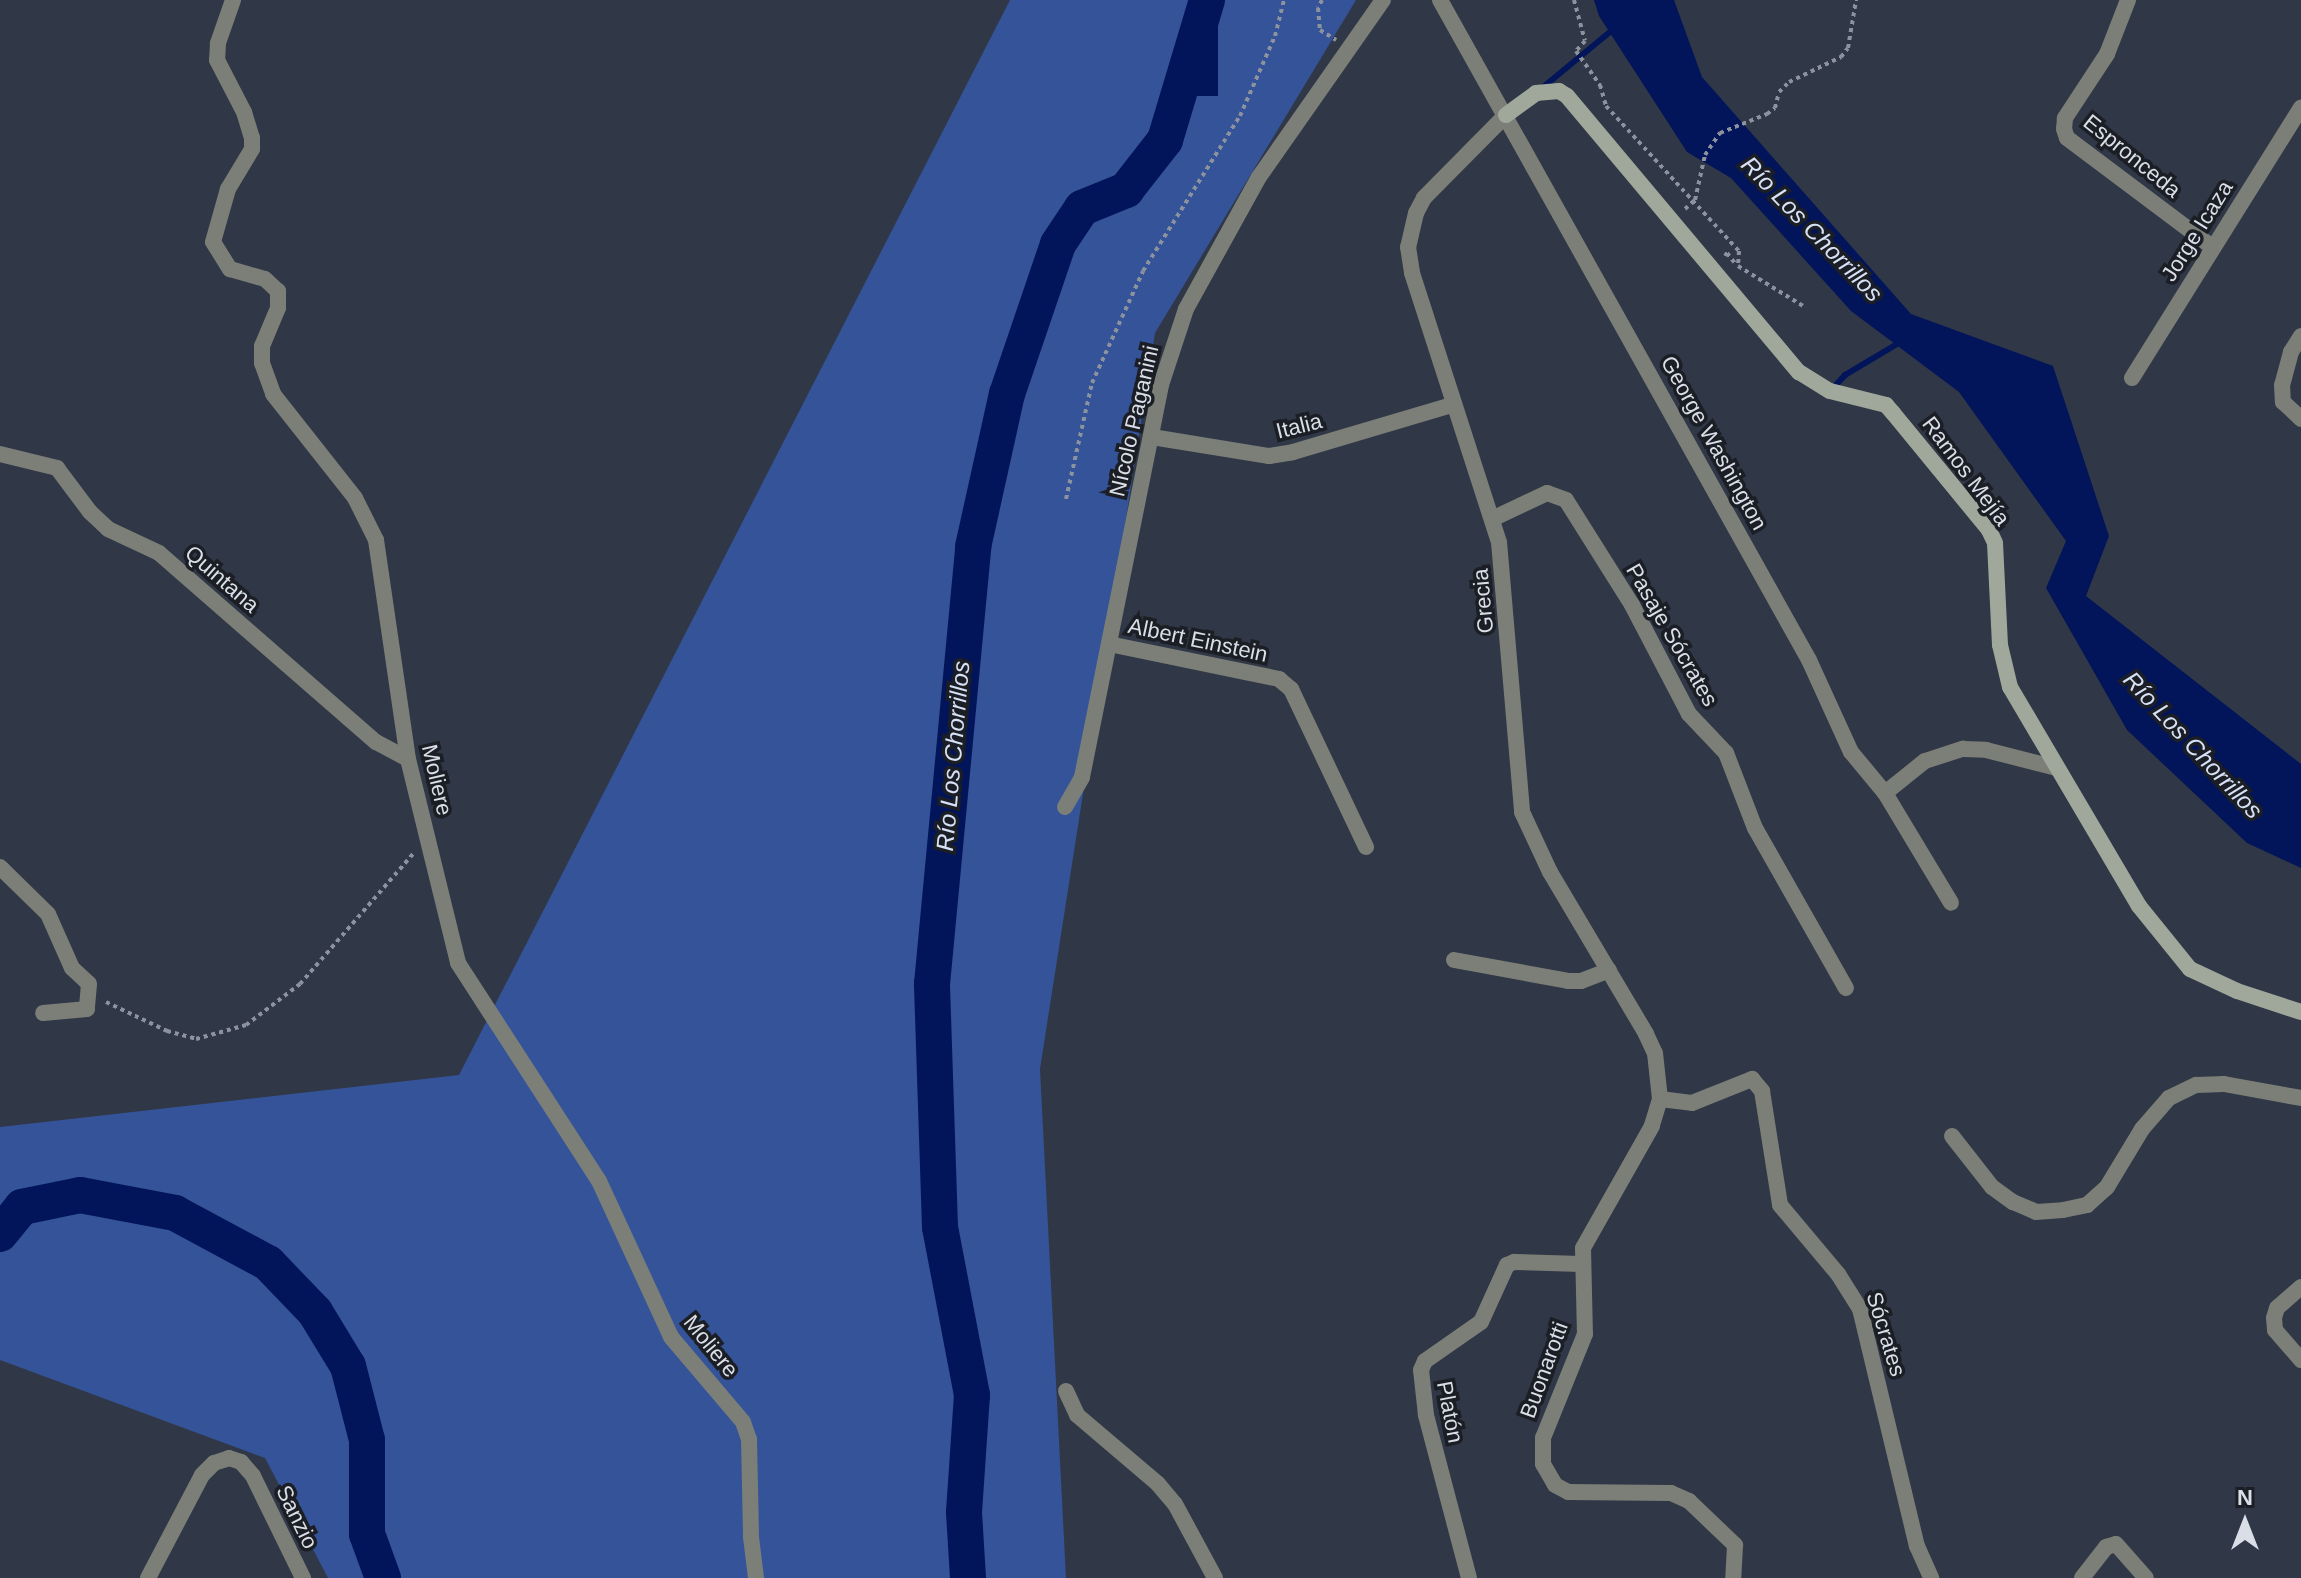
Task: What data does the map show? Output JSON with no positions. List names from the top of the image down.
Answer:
{
  "streets": {
    "street": [
      "Espronceda",
      "Jorge Icaza",
      "Nícolo Paganini",
      "Italia",
      "George Washington",
      "Ramos Mejía",
      "Quintana",
      "Grecia",
      "Pasaje Sócrates",
      "Albert Einstein",
      "Moliere",
      "Sócrates",
      "Buonarotti",
      "Platón",
      "Sanzio"
    ]
  },
  "crossings": [
    ["Espronceda", "Jorge Icaza"],
    ["Nícolo Paganini", "Italia"],
    ["Nícolo Paganini", "Albert Einstein"],
    ["Italia", "Grecia"],
    ["George Washington", "Ramos Mejía"],
    ["George Washington", "Grecia"],
    ["Ramos Mejía", "Grecia"],
    ["Quintana", "Moliere"],
    ["Grecia", "Pasaje Sócrates"],
    ["Grecia", "Sócrates"],
    ["Grecia", "Buonarotti"],
    ["Sócrates", "Buonarotti"],
    ["Buonarotti", "Platón"]
  ],
  "water": ["Río Los Chorrillos"],
  "north": "top"
}
